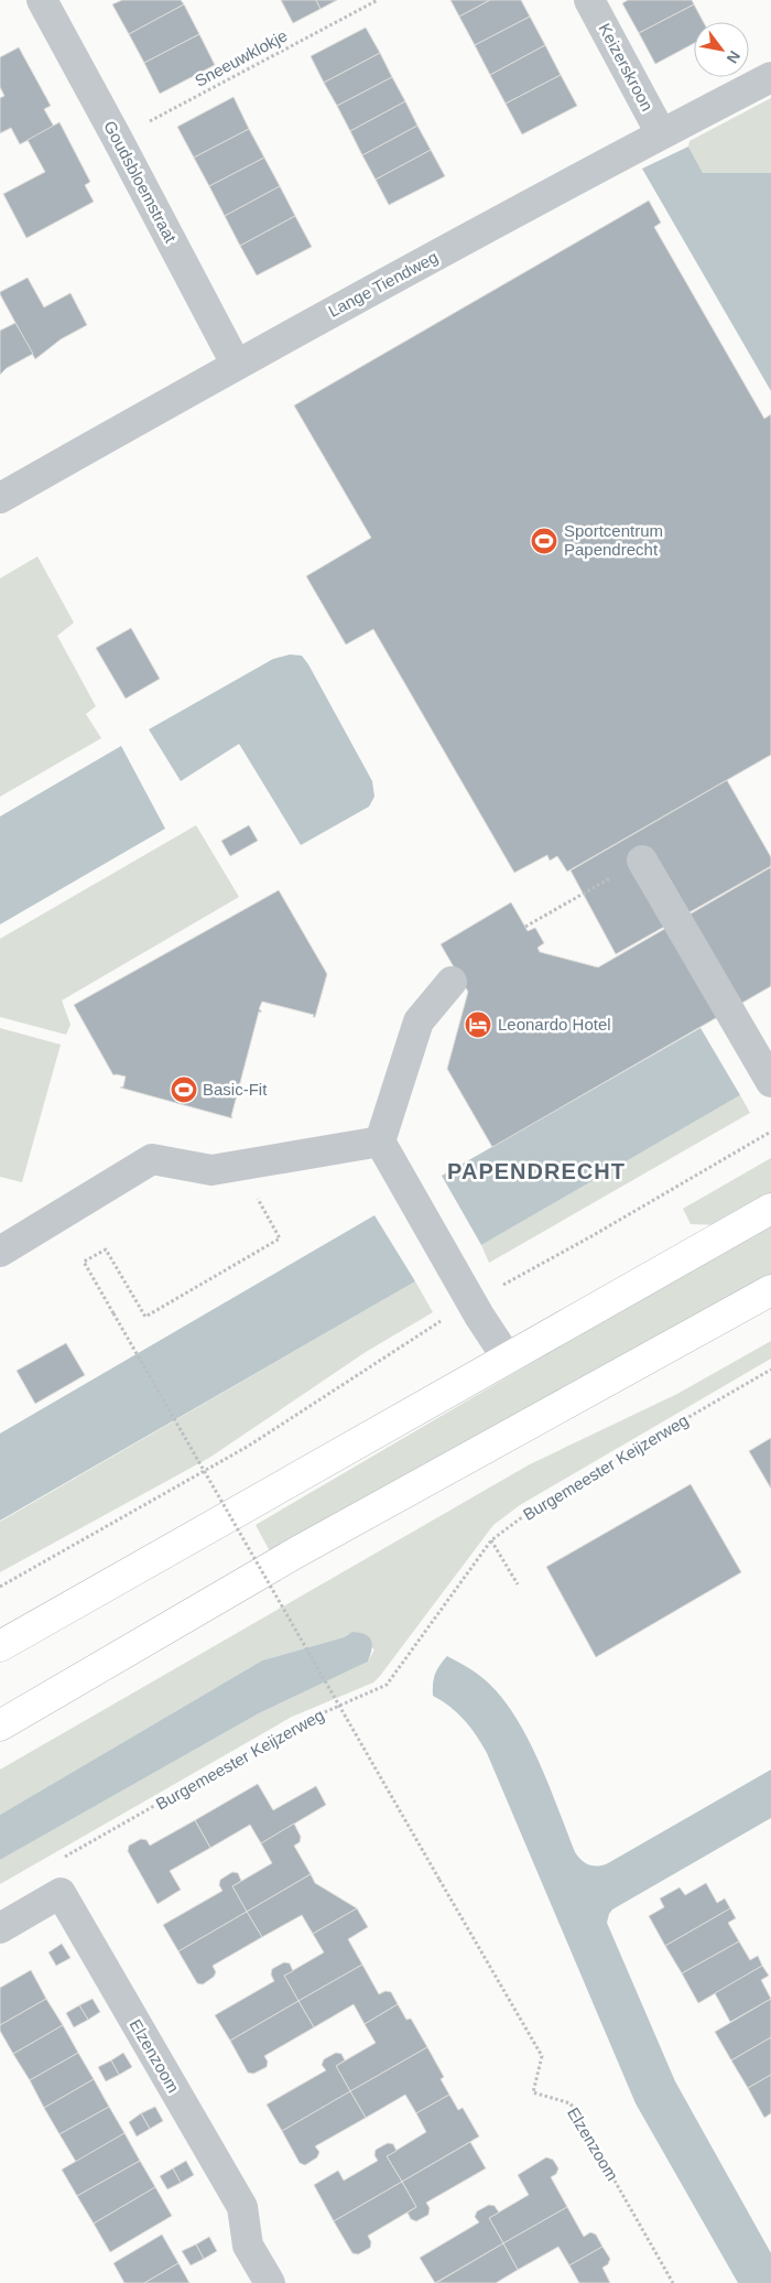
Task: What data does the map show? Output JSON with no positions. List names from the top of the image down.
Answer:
{
  "streets": {
    "street": [
      "Keizerskroon",
      "Goudsbloemstraat",
      "Lange Tiendweg",
      "Elzenzoom"
    ],
    "path": ["Sneeuwklokje", "Burgemeester Keijzerweg"]
  },
  "crossings": [
    ["Sneeuwklokje", "Goudsbloemstraat"],
    ["Keizerskroon", "Lange Tiendweg"],
    ["Goudsbloemstraat", "Lange Tiendweg"]
  ],
  "districts": ["PAPENDRECHT"],
  "places": {
    "sports": ["Sportcentrum Papendrecht", "Basic-Fit"],
    "hotel": ["Leonardo Hotel"]
  },
  "north": "bottom right"
}
